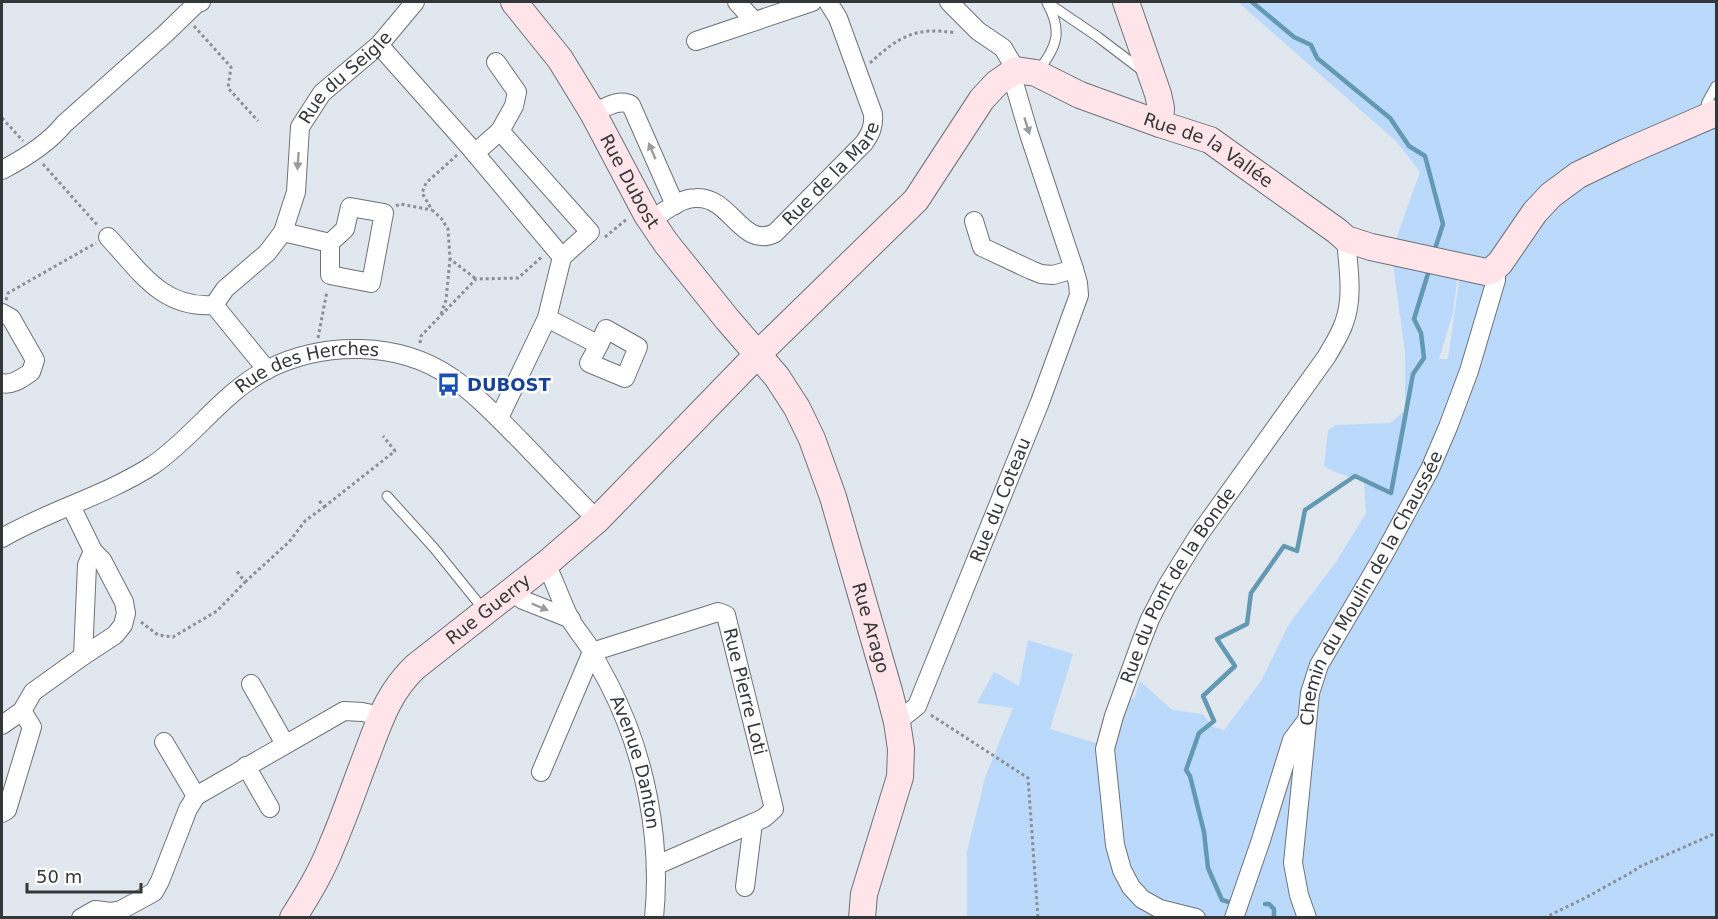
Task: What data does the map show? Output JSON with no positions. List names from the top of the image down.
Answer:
{
  "streets": {
    "street": [
      "Rue du Seigle",
      "Rue de la Vallée",
      "Rue de la Mare",
      "Rue Dubost",
      "Rue des Herches",
      "Rue du Coteau",
      "Rue du Pont de la Bonde",
      "Chemin du Moulin de la Chaussée",
      "Rue Guerry",
      "Rue Arago",
      "Rue Pierre Loti",
      "Avenue Danton"
    ]
  },
  "crossings": [
    ["Rue de la Vallée", "Rue du Coteau"],
    ["Rue de la Vallée", "Rue du Pont de la Bonde"],
    ["Rue de la Vallée", "Chemin du Moulin de la Chaussée"],
    ["Rue de la Mare", "Rue Dubost"],
    ["Rue Dubost", "Rue Guerry"],
    ["Rue Dubost", "Rue Arago"],
    ["Rue des Herches", "Rue Guerry"],
    ["Rue du Coteau", "Rue Arago"],
    ["Rue Guerry", "Rue Arago"],
    ["Rue Guerry", "Avenue Danton"],
    ["Rue Pierre Loti", "Avenue Danton"]
  ],
  "one_way": ["Rue du Seigle"],
  "places": {
    "bus stop": ["DUBOST"]
  },
  "scale_bar": "50 m"
}
